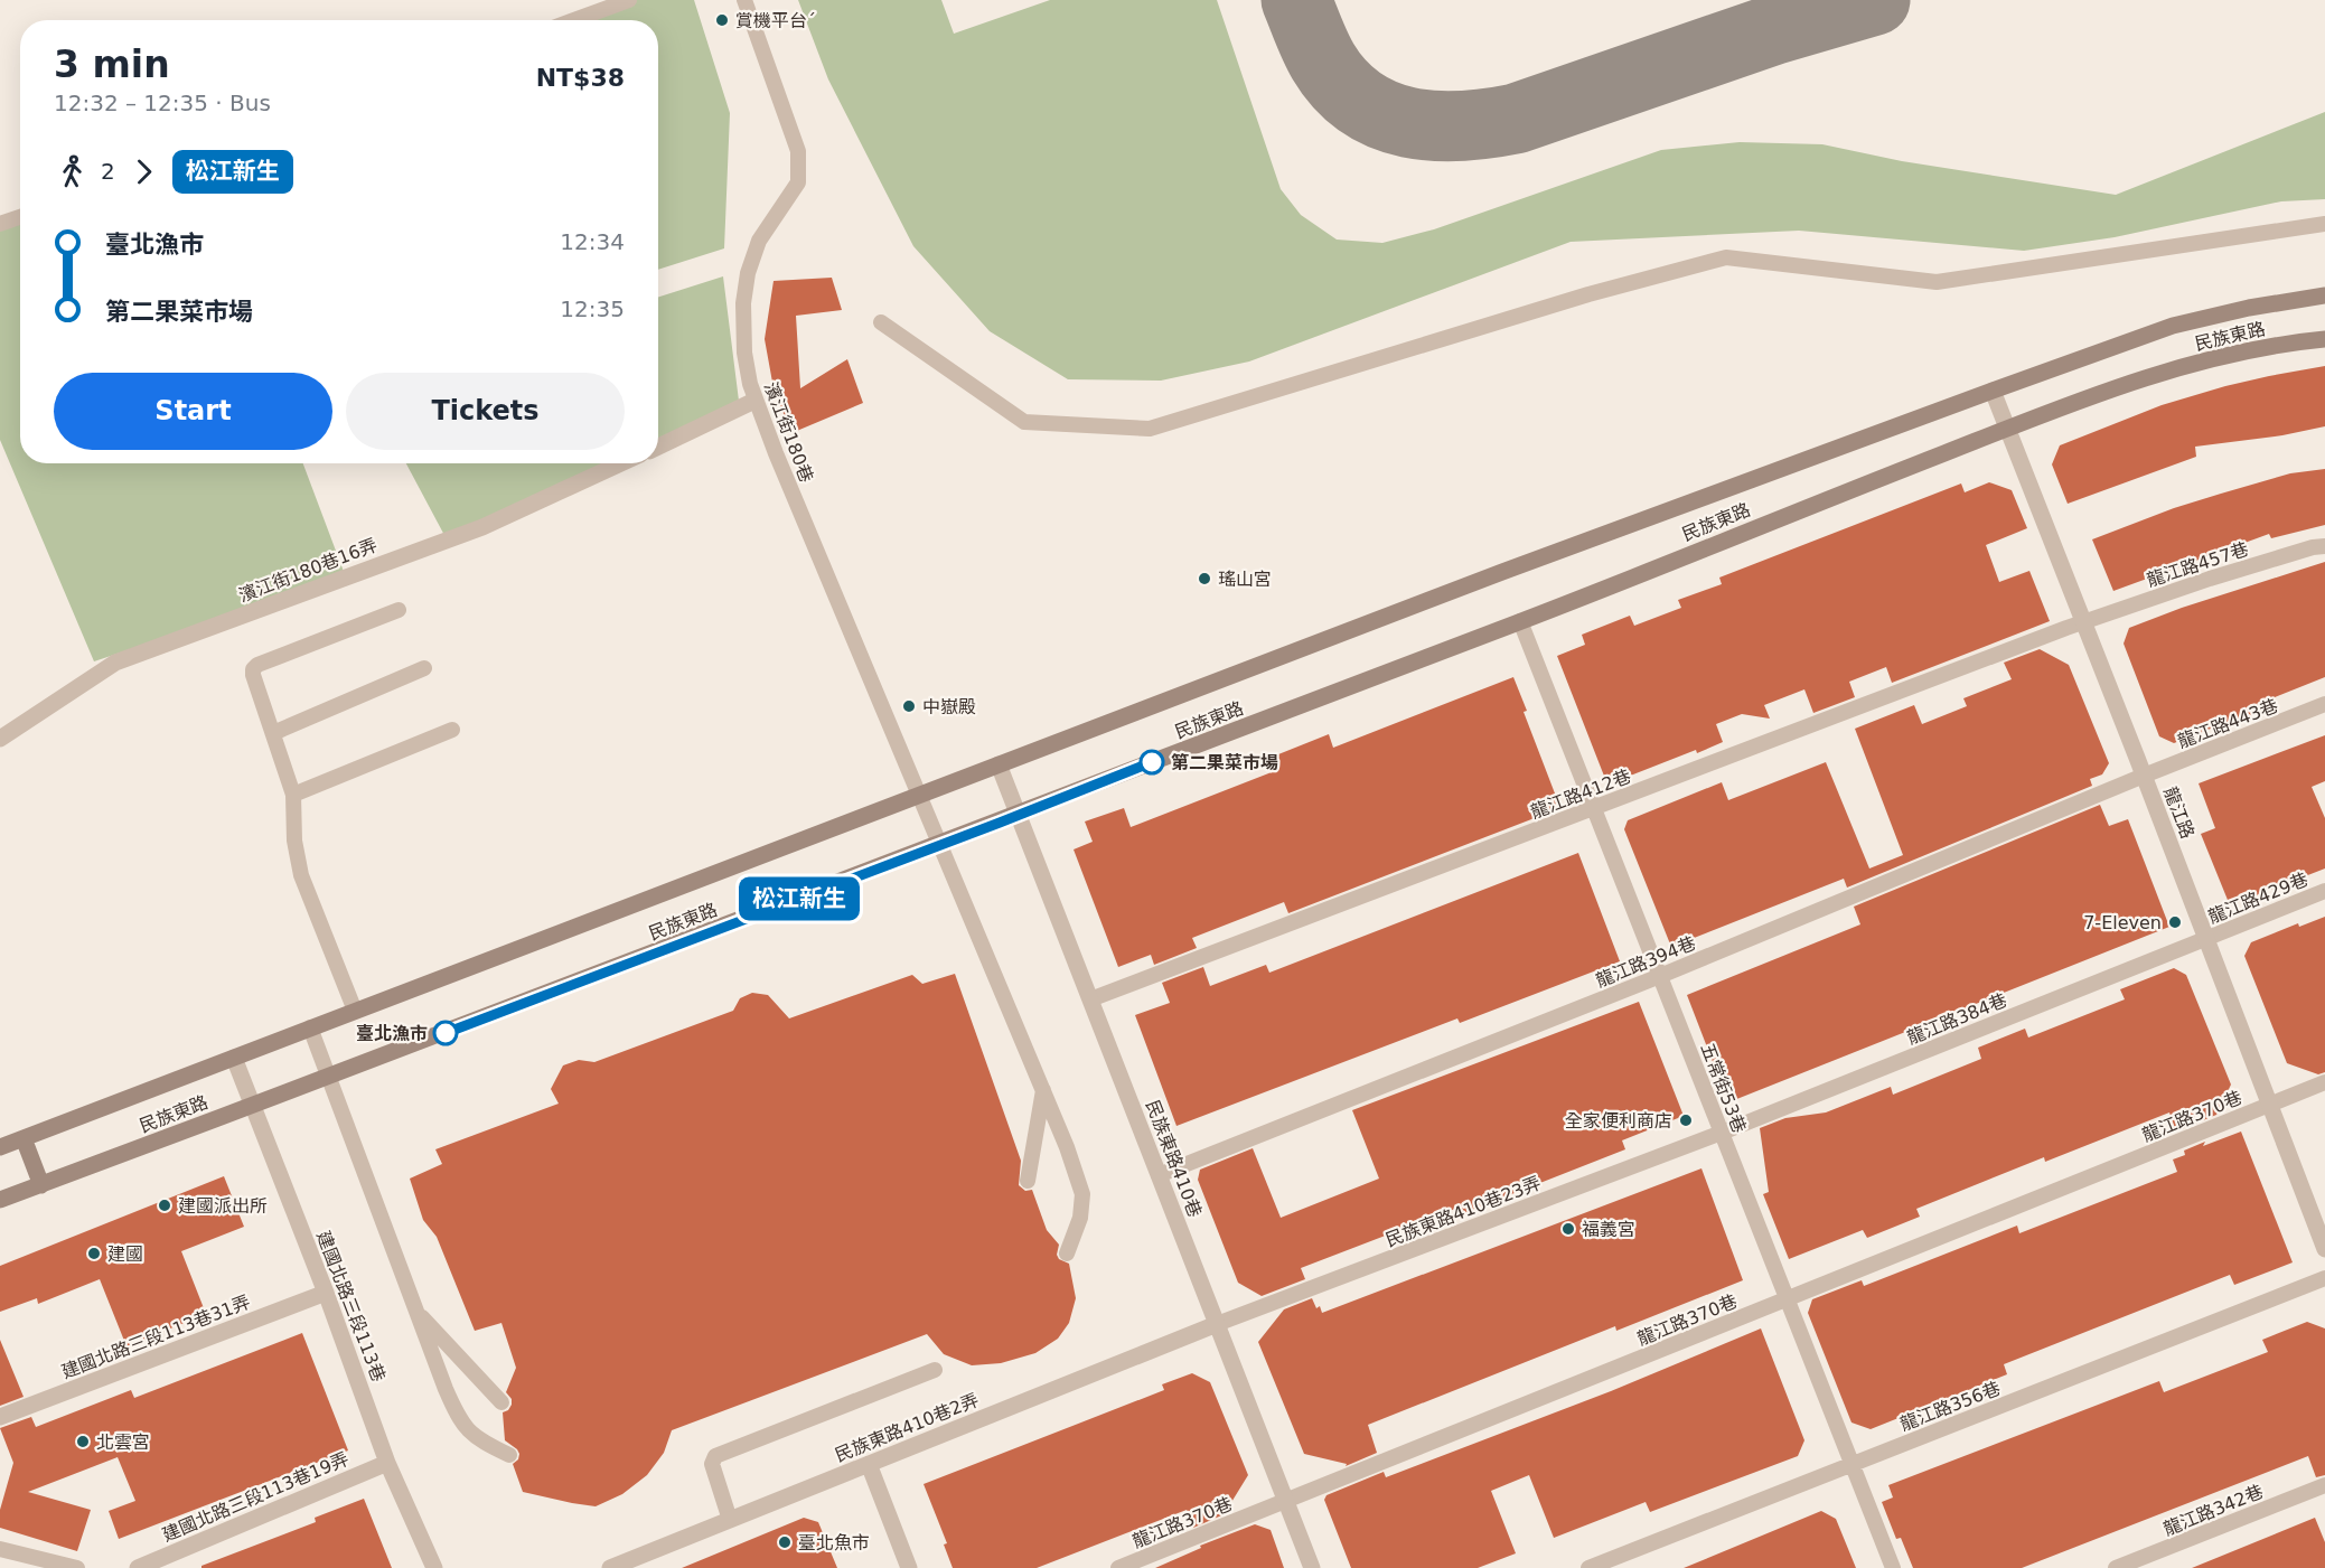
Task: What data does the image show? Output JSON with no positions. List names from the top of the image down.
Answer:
{
  "streets": {
    "street": [
      "民族東路",
      "濱江街180巷16弄",
      "龍江路",
      "民族東路410巷",
      "建國北路三段113巷",
      "建國北路三段113巷31弄",
      "民族東路410巷2弄",
      "建國北路三段113巷19弄"
    ],
    "lane": [
      "濱江街180巷",
      "龍江路457巷",
      "龍江路443巷",
      "龍江路412巷",
      "龍江路429巷",
      "龍江路394巷",
      "龍江路384巷",
      "五常街53巷",
      "龍江路370巷",
      "民族東路410巷23弄",
      "龍江路356巷",
      "龍江路342巷"
    ]
  },
  "crossings": [
    ["民族東路", "濱江街180巷"],
    ["民族東路", "龍江路"],
    ["民族東路", "五常街53巷"],
    ["民族東路", "民族東路410巷"],
    ["民族東路", "建國北路三段113巷"],
    ["龍江路457巷", "龍江路412巷"],
    ["龍江路457巷", "龍江路"],
    ["龍江路443巷", "龍江路"],
    ["龍江路443巷", "龍江路394巷"],
    ["龍江路412巷", "龍江路"],
    ["龍江路412巷", "五常街53巷"],
    ["龍江路412巷", "民族東路410巷"],
    ["龍江路", "龍江路429巷"],
    ["龍江路", "龍江路394巷"],
    ["龍江路", "龍江路384巷"],
    ["龍江路", "龍江路370巷"],
    ["龍江路429巷", "龍江路384巷"],
    ["龍江路394巷", "五常街53巷"],
    ["龍江路394巷", "民族東路410巷"],
    ["龍江路384巷", "五常街53巷"],
    ["龍江路384巷", "民族東路410巷23弄"],
    ["五常街53巷", "龍江路370巷"],
    ["五常街53巷", "民族東路410巷23弄"],
    ["五常街53巷", "龍江路356巷"],
    ["龍江路370巷", "民族東路410巷"],
    ["民族東路410巷", "民族東路410巷23弄"],
    ["民族東路410巷", "民族東路410巷2弄"],
    ["民族東路410巷23弄", "民族東路410巷2弄"],
    ["建國北路三段113巷", "建國北路三段113巷31弄"],
    ["建國北路三段113巷", "建國北路三段113巷19弄"]
  ],
  "places": [
    "賞機平台ˊ",
    "瑤山宮",
    "中嶽殿",
    "第二果菜市場",
    "7-Eleven",
    "臺北漁市",
    "全家便利商店",
    "建國派出所",
    "福義宮",
    "建國",
    "北雲宮",
    "臺北魚市"
  ],
  "lines": ["bus line 松江新生"],
  "page": {
    "on_map": "松江新生",
    "heading": ["3 min", "12:32 – 12:35 · Bus", "NT$38"],
    "legs": ["2", "松江新生"],
    "list": [
      {
        "name": "臺北漁市",
        "value": "12:34"
      },
      {
        "name": "第二果菜市場",
        "value": "12:35"
      }
    ],
    "buttons": ["Start", "Tickets"]
  }
}
